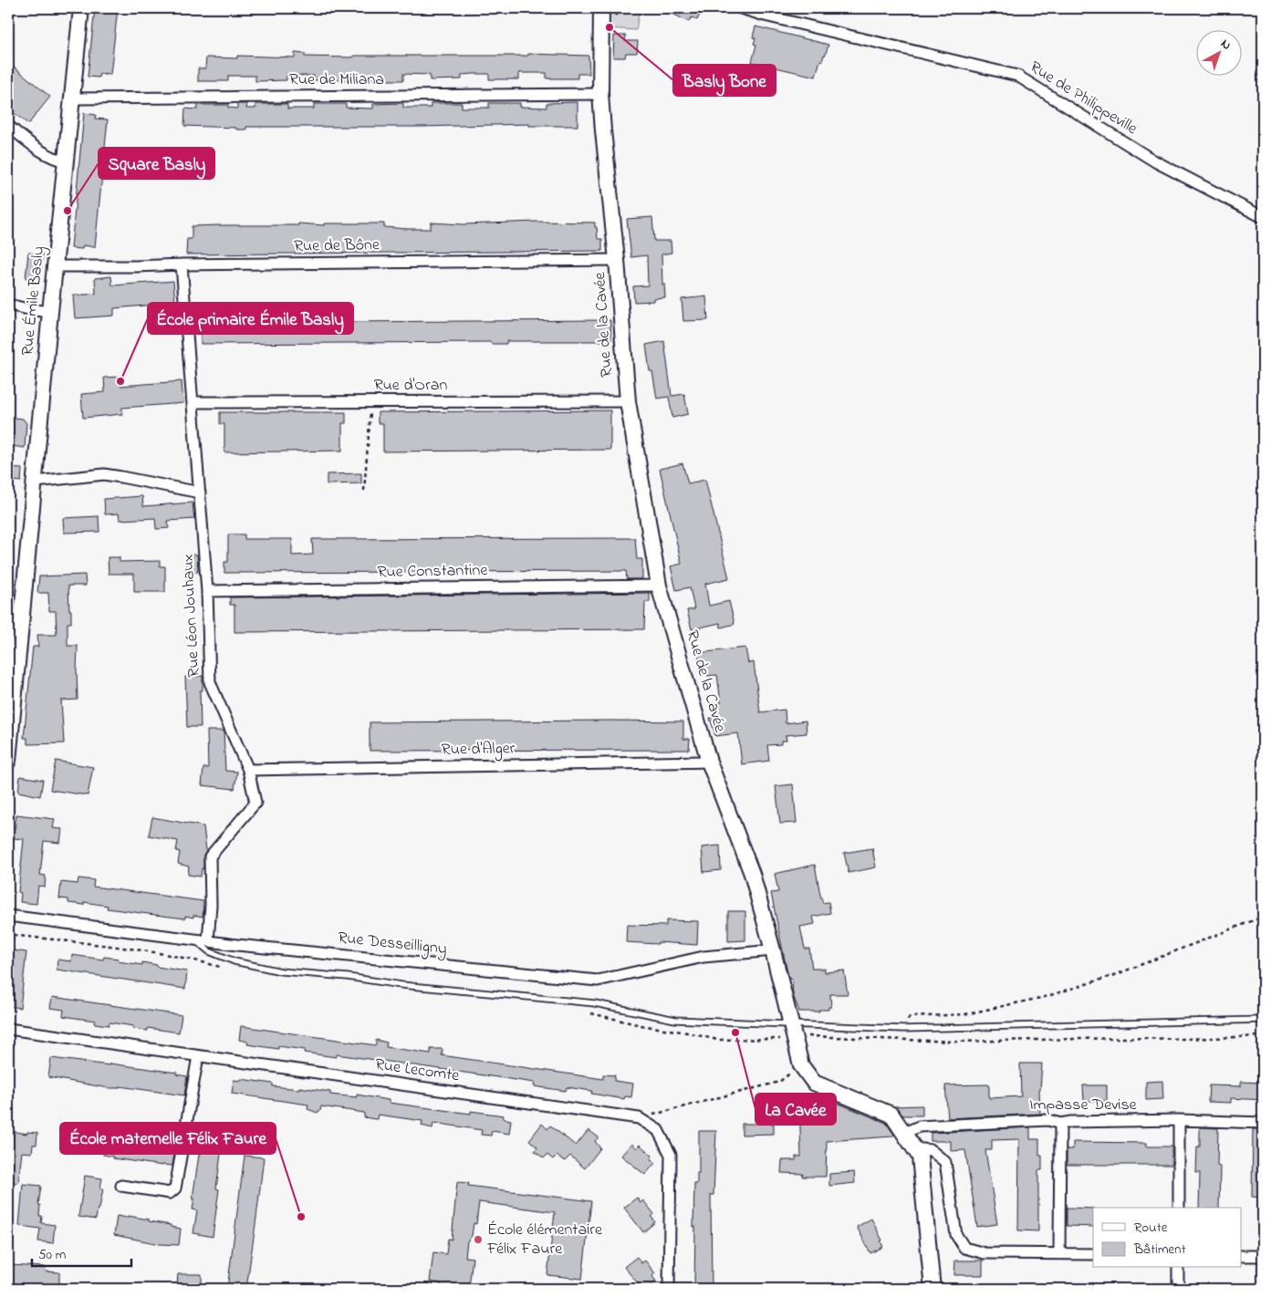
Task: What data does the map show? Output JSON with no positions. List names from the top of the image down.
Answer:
{
  "streets": {
    "street": [
      "Rue de Miliana",
      "Rue de Philippeville",
      "Rue de Bône",
      "Rue Émile Basly",
      "Rue de la Cavée",
      "Rue d'Oran",
      "Rue Constantine",
      "Rue Léon Jouhaux",
      "Rue d'Alger",
      "Rue Desseilligny",
      "Rue Lecomte",
      "Impasse Devise"
    ]
  },
  "crossings": [
    ["Rue de Miliana", "Rue Émile Basly"],
    ["Rue de Miliana", "Rue de la Cavée"],
    ["Rue de Bône", "Rue Émile Basly"],
    ["Rue de Bône", "Rue de la Cavée"],
    ["Rue de Bône", "Rue Léon Jouhaux"],
    ["Rue de la Cavée", "Rue d'Oran"],
    ["Rue de la Cavée", "Rue Constantine"],
    ["Rue de la Cavée", "Rue d'Alger"],
    ["Rue de la Cavée", "Rue Desseilligny"],
    ["Rue de la Cavée", "Impasse Devise"],
    ["Rue d'Oran", "Rue Léon Jouhaux"],
    ["Rue Constantine", "Rue Léon Jouhaux"],
    ["Rue Léon Jouhaux", "Rue d'Alger"],
    ["Rue Léon Jouhaux", "Rue Desseilligny"]
  ],
  "places": [
    "Basly Bone",
    "Square Basly",
    "École primaire Émile Basly",
    "La Cavée",
    "École maternelle Félix Faure",
    "École élémentaire Félix Faure"
  ],
  "legend": ["Route", "Bâtiment"],
  "scale_bar": "50 m",
  "north": "top right"
}
